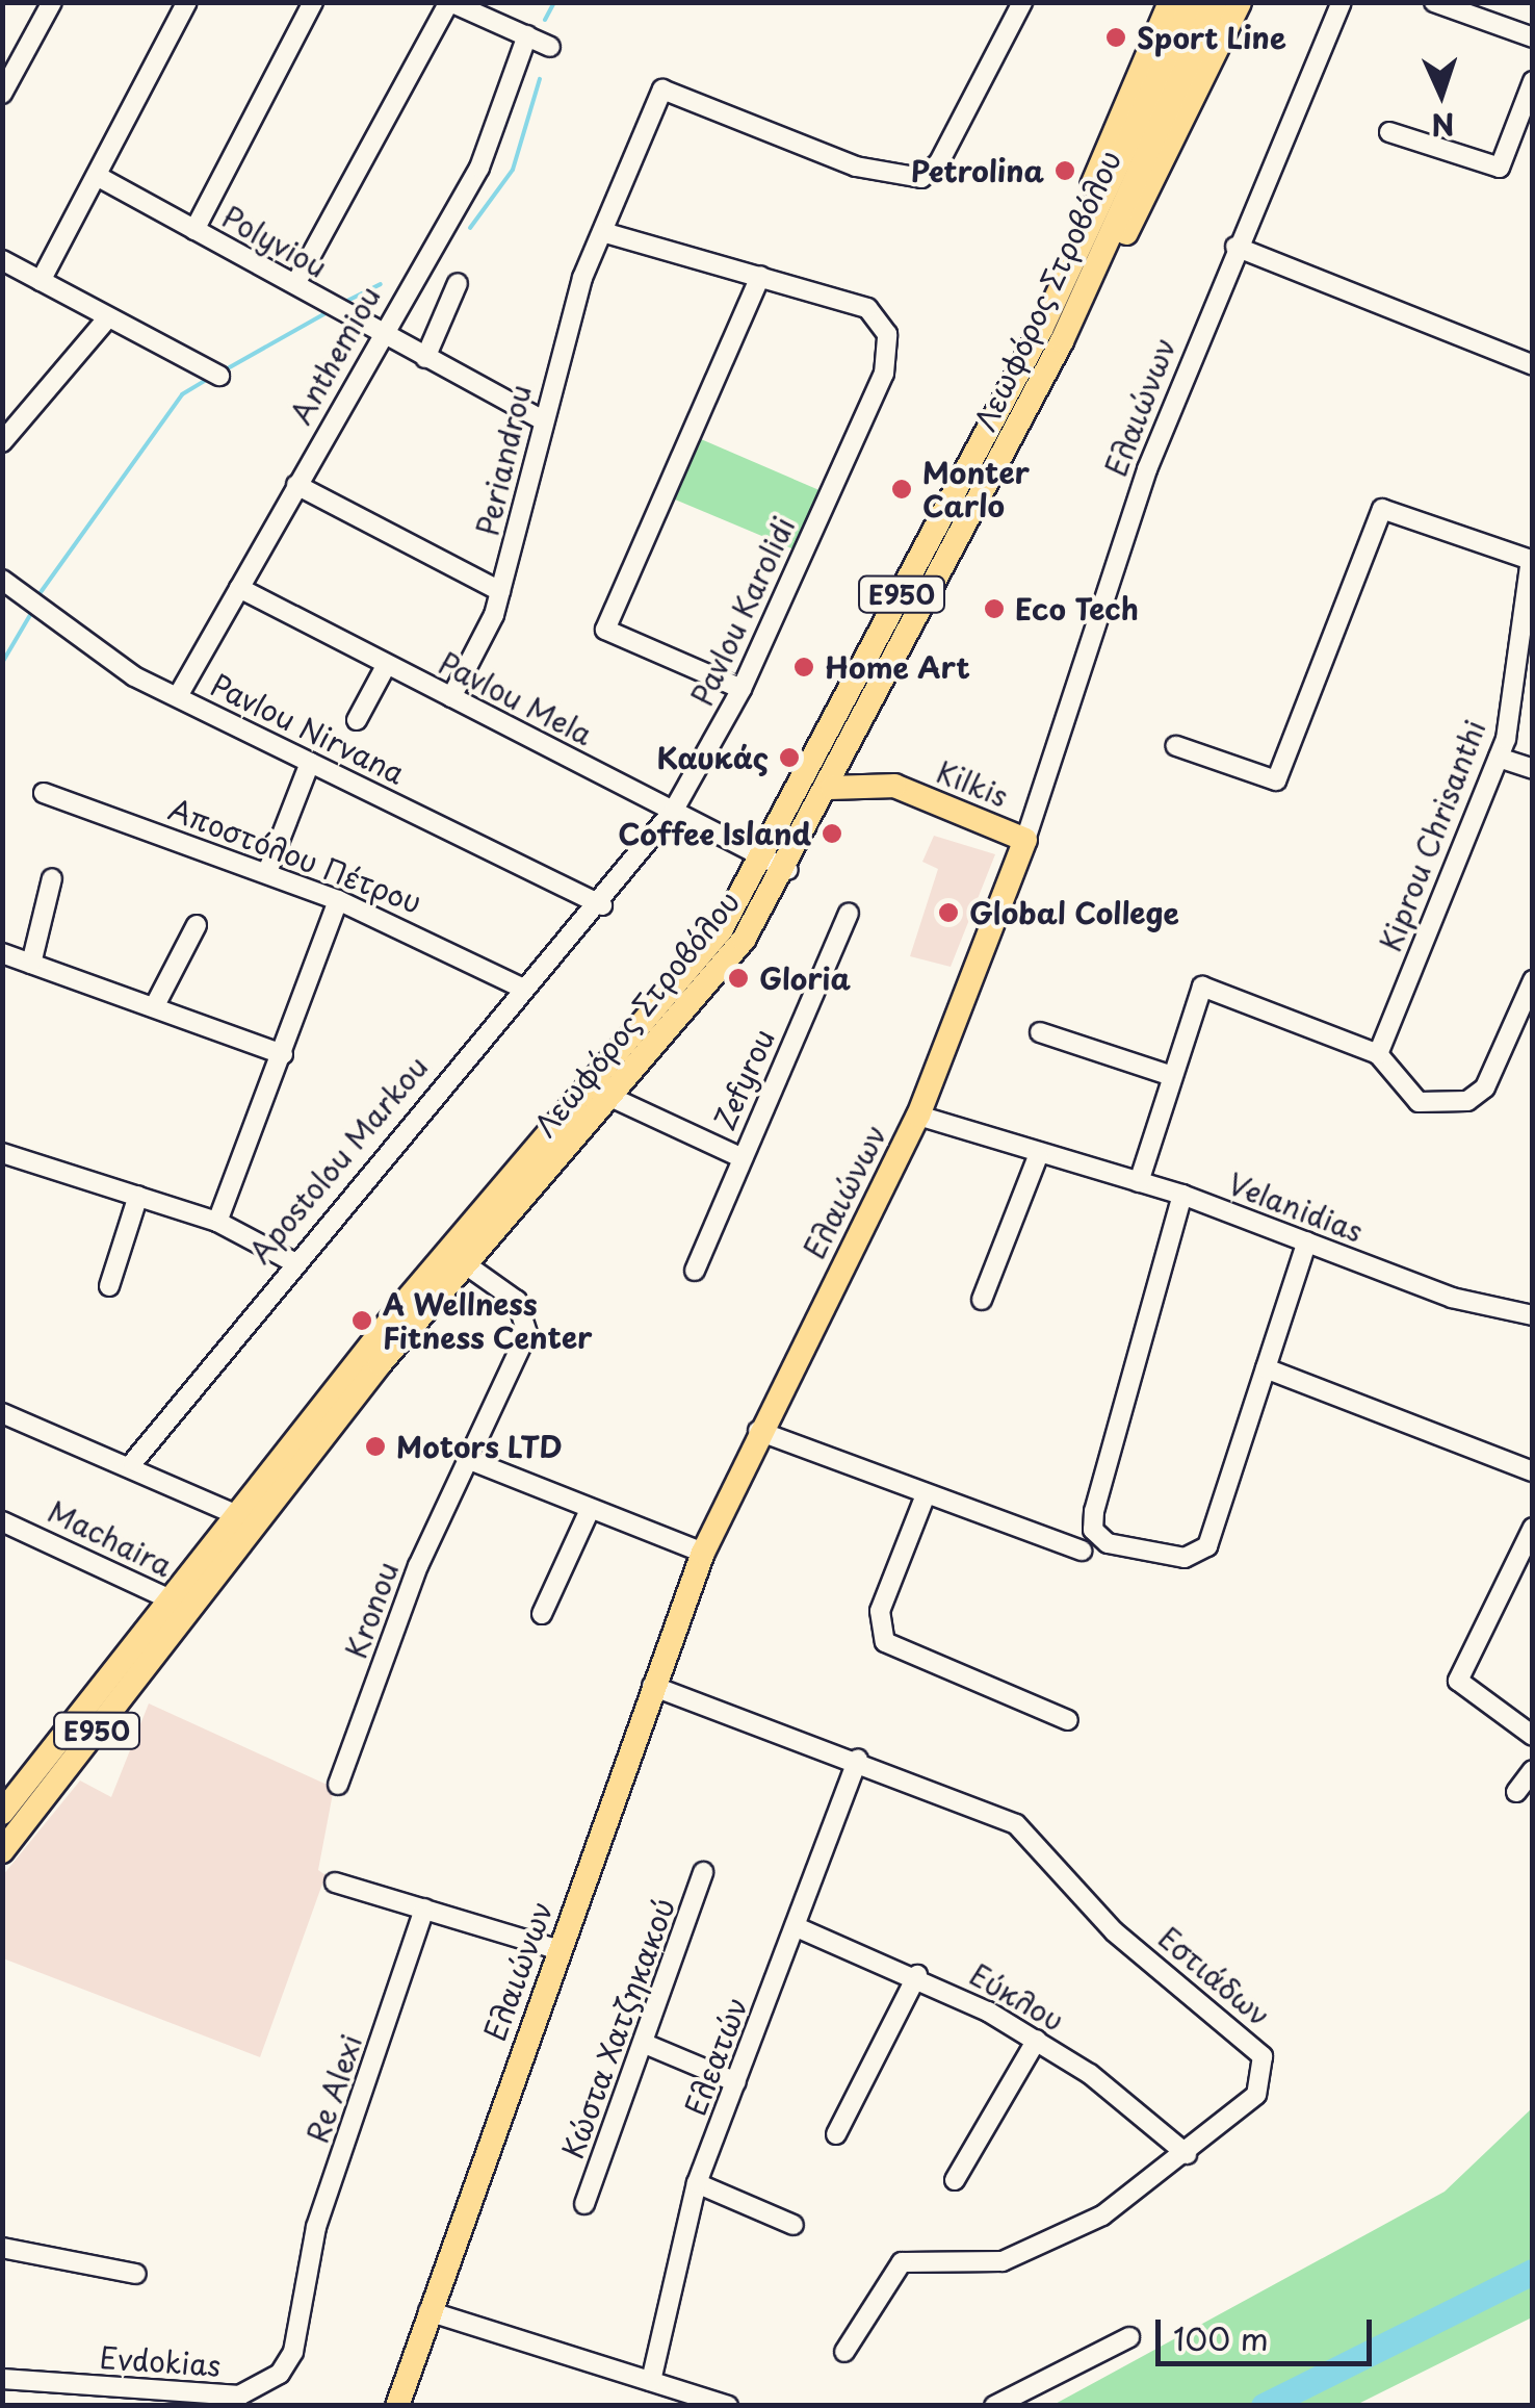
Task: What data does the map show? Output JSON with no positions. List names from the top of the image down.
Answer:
{
  "streets": {
    "main road": [
      "Λεωφόρος Στροβόλου",
      "Ελαιώνων",
      "E950",
      "Kilkis"
    ],
    "street": [
      "Polyviou",
      "Anthemiou",
      "Periandrou",
      "Pavlou Karolidi",
      "Pavlou Mela",
      "Pavlou Nirvana",
      "Kiprou Chrisanthi",
      "Αποστόλου Πέτρου",
      "Zefyrou",
      "Apostolou Markou",
      "Velanidias",
      "Machaira",
      "Kronou",
      "Εστιάδων",
      "Εύκλου",
      "Κώστα Χατζηκακού",
      "Ελεατών",
      "Re Alexi",
      "Evdokias"
    ]
  },
  "crossings": [
    ["Polyviou", "Anthemiou"],
    ["Polyviou", "Periandrou"],
    ["Λεωφόρος Στροβόλου", "E950"],
    ["Λεωφόρος Στροβόλου", "Pavlou Mela"],
    ["Λεωφόρος Στροβόλου", "Kilkis"],
    ["Λεωφόρος Στροβόλου", "Machaira"],
    ["Λεωφόρος Στροβόλου", "Kronou"],
    ["Anthemiou", "Pavlou Mela"],
    ["Anthemiou", "Pavlou Nirvana"],
    ["Ελαιώνων", "Kilkis"],
    ["Ελαιώνων", "Velanidias"],
    ["Ελαιώνων", "Εστιάδων"],
    ["Periandrou", "Pavlou Mela"],
    ["Pavlou Karolidi", "Pavlou Mela"],
    ["Pavlou Karolidi", "Pavlou Nirvana"],
    ["Pavlou Karolidi", "Apostolou Markou"],
    ["Pavlou Nirvana", "Apostolou Markou"],
    ["Αποστόλου Πέτρου", "Apostolou Markou"],
    ["Εστιάδων", "Εύκλου"],
    ["Εστιάδων", "Ελεατών"],
    ["Εύκλου", "Ελεατών"],
    ["Re Alexi", "Evdokias"]
  ],
  "places": [
    "Sport Line",
    "Petrolina",
    "Monter Carlo",
    "Eco Tech",
    "Home Art",
    "Καυκάς",
    "Coffee Island",
    "Global College",
    "Gloria",
    "A Wellness Fitness Center",
    "Motors LTD"
  ],
  "scale_bar": "100 m",
  "north": "bottom"
}
